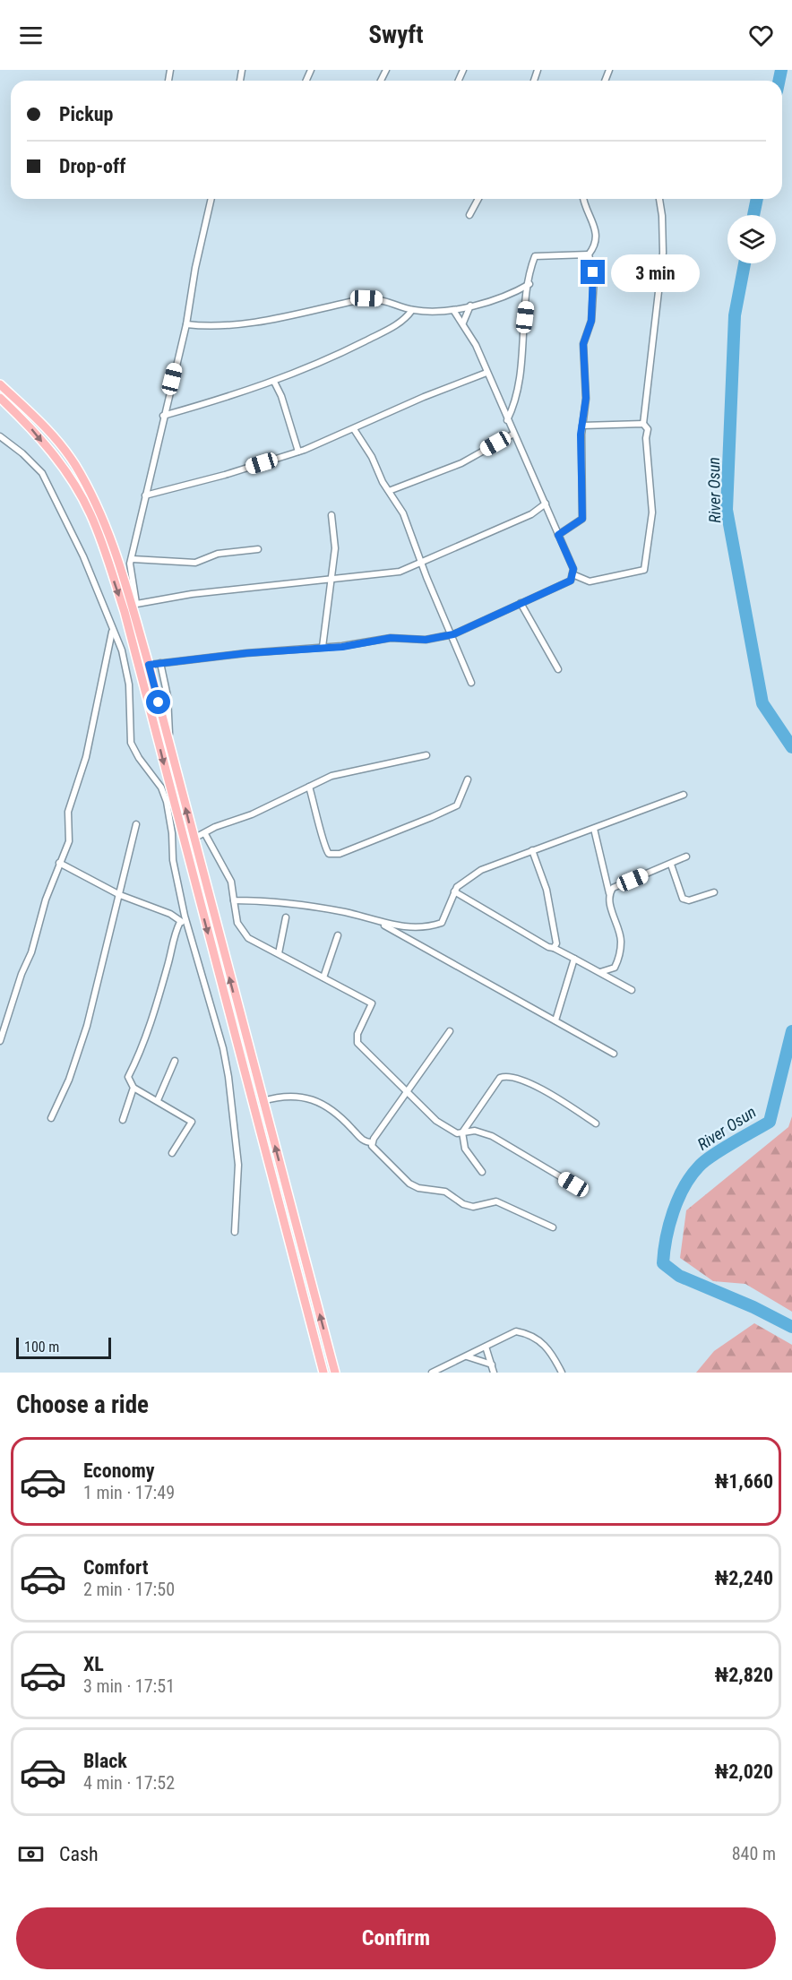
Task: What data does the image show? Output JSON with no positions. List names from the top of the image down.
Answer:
{
  "water": ["River Osun"],
  "scale_bar": "100 m",
  "page": {
    "header": "Swyft",
    "banner": ["Pickup", "Drop-off"],
    "bubble": "3 min",
    "scale": "100 m",
    "heading": "Choose a ride",
    "list": [
      {
        "name": "Economy",
        "note": "1 min · 17:49",
        "value": "₦1,660"
      },
      {
        "name": "Comfort",
        "note": "2 min · 17:50",
        "value": "₦2,240"
      },
      {
        "name": "XL",
        "note": "3 min · 17:51",
        "value": "₦2,820"
      },
      {
        "name": "Black",
        "note": "4 min · 17:52",
        "value": "₦2,020"
      }
    ],
    "pay": ["Cash", "840 m"],
    "buttons": "Confirm"
  }
}
